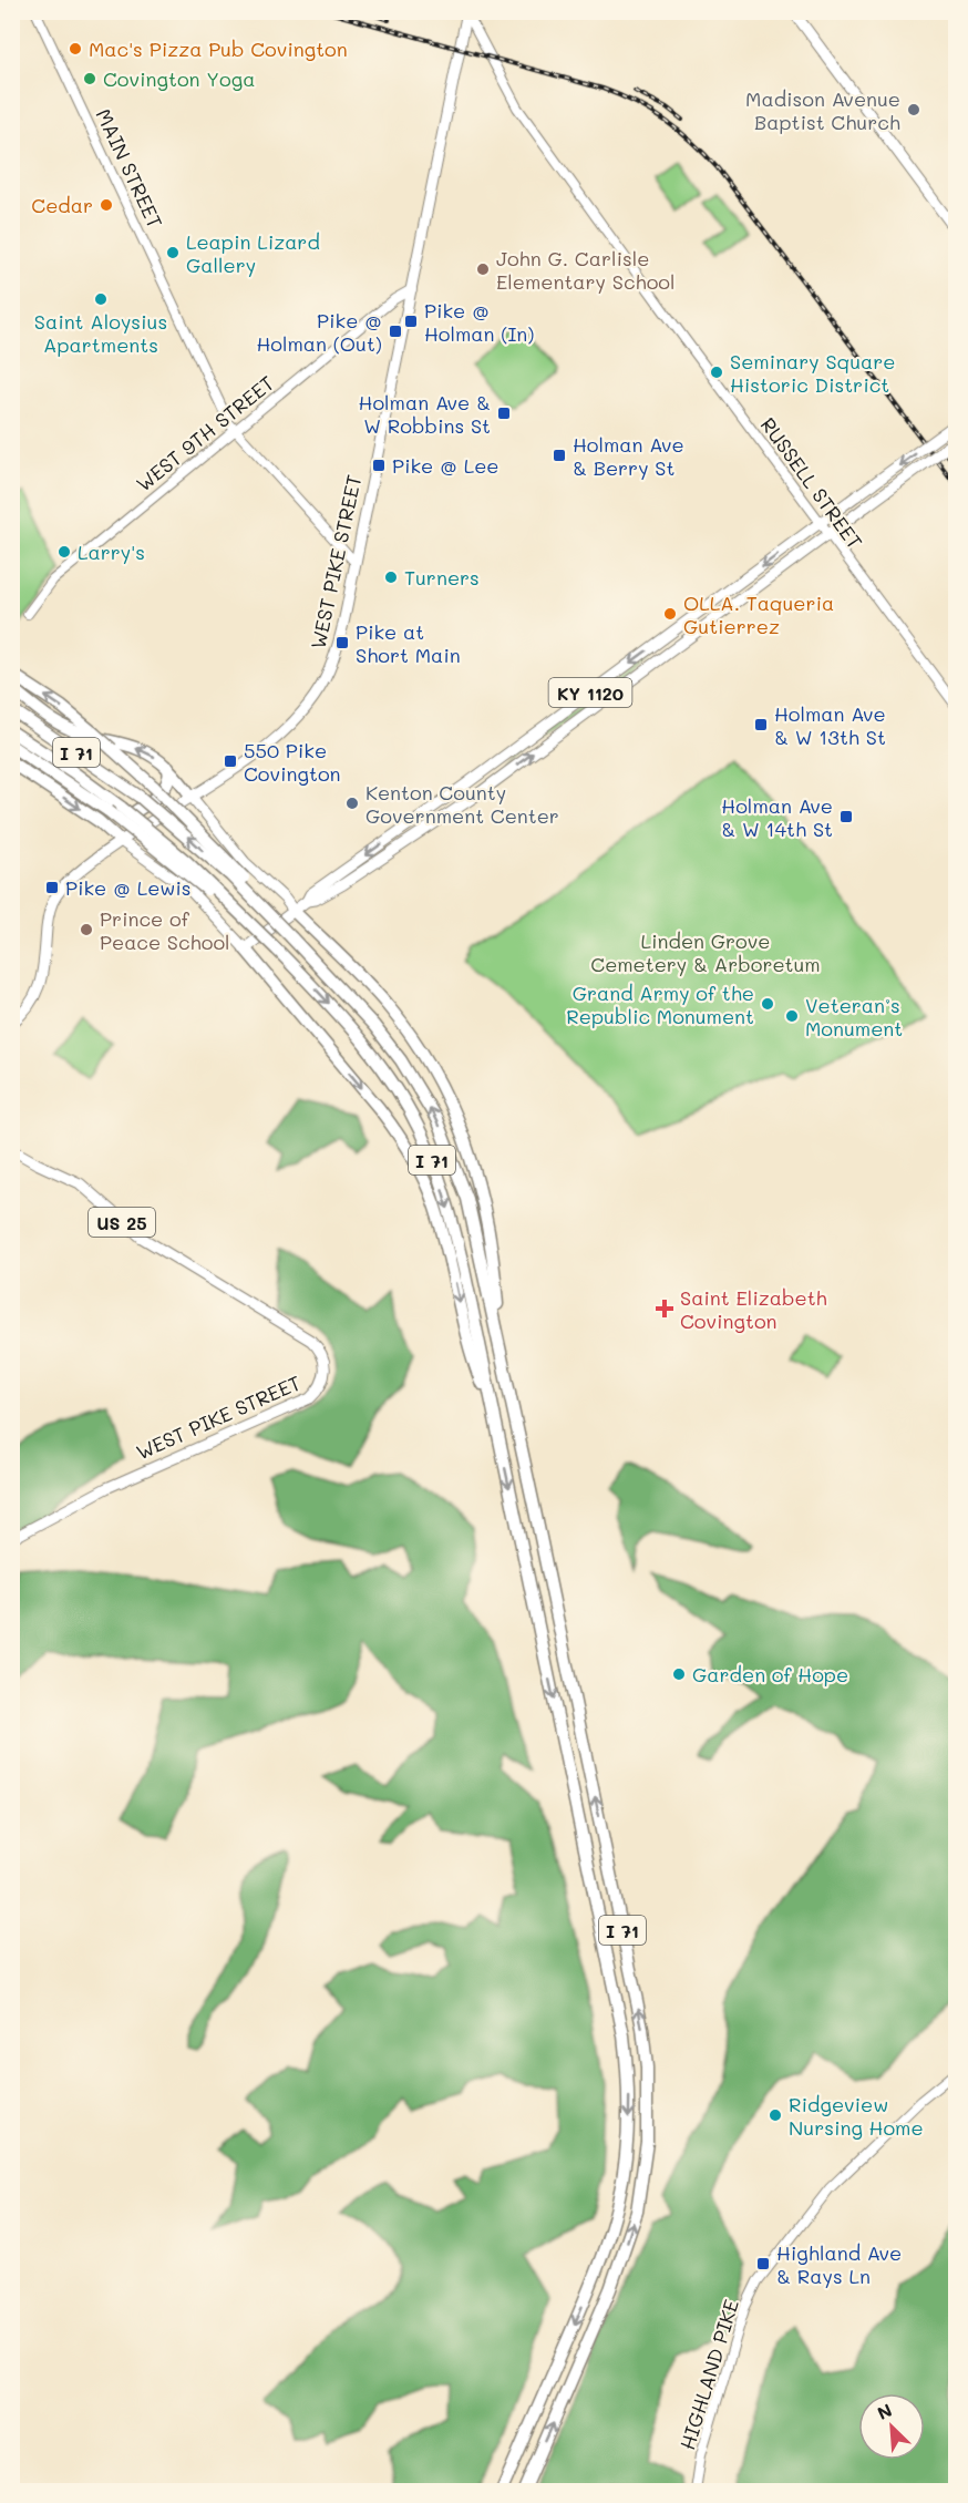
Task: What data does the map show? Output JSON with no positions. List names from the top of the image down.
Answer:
{
  "streets": {
    "highway": ["I 71"],
    "main road": [
      "MAIN STREET",
      "WEST PIKE STREET",
      "KY 1120",
      "US 25"
    ],
    "street": ["WEST 9TH STREET", "RUSSELL STREET", "HIGHLAND PIKE"]
  },
  "crossings": [
    ["MAIN STREET", "WEST 9TH STREET"],
    ["MAIN STREET", "WEST PIKE STREET"],
    ["WEST 9TH STREET", "WEST PIKE STREET"],
    ["RUSSELL STREET", "WEST PIKE STREET"],
    ["RUSSELL STREET", "KY 1120"]
  ],
  "parks": ["Linden Grove Cemetery & Arboretum"],
  "places": {
    "other": [
      "Mac's Pizza Pub Covington",
      "Covington Yoga",
      "Madison Avenue Baptist Church",
      "Cedar",
      "Leapin Lizard Gallery",
      "John G. Carlisle Elementary School",
      "Saint Aloysius Apartments",
      "Seminary Square Historic District",
      "Larry's",
      "Turners",
      "OLLA. Taqueria Gutierrez",
      "Kenton County Government Center",
      "Prince of Peace School",
      "Grand Army of the Republic Monument",
      "Veteran’s Monument",
      "Garden of Hope",
      "Ridgeview Nursing Home"
    ],
    "transit": [
      "Pike @ Holman (In)",
      "Pike @ Holman (Out)",
      "Holman Ave & W Robbins St",
      "Holman Ave & Berry St",
      "Pike @ Lee",
      "Pike at Short Main",
      "Holman Ave & W 13th St",
      "550 Pike Covington",
      "Holman Ave & W 14th St",
      "Pike @ Lewis",
      "Highland Ave & Rays Ln"
    ],
    "health": ["Saint Elizabeth Covington"]
  },
  "north": "top left"
}
